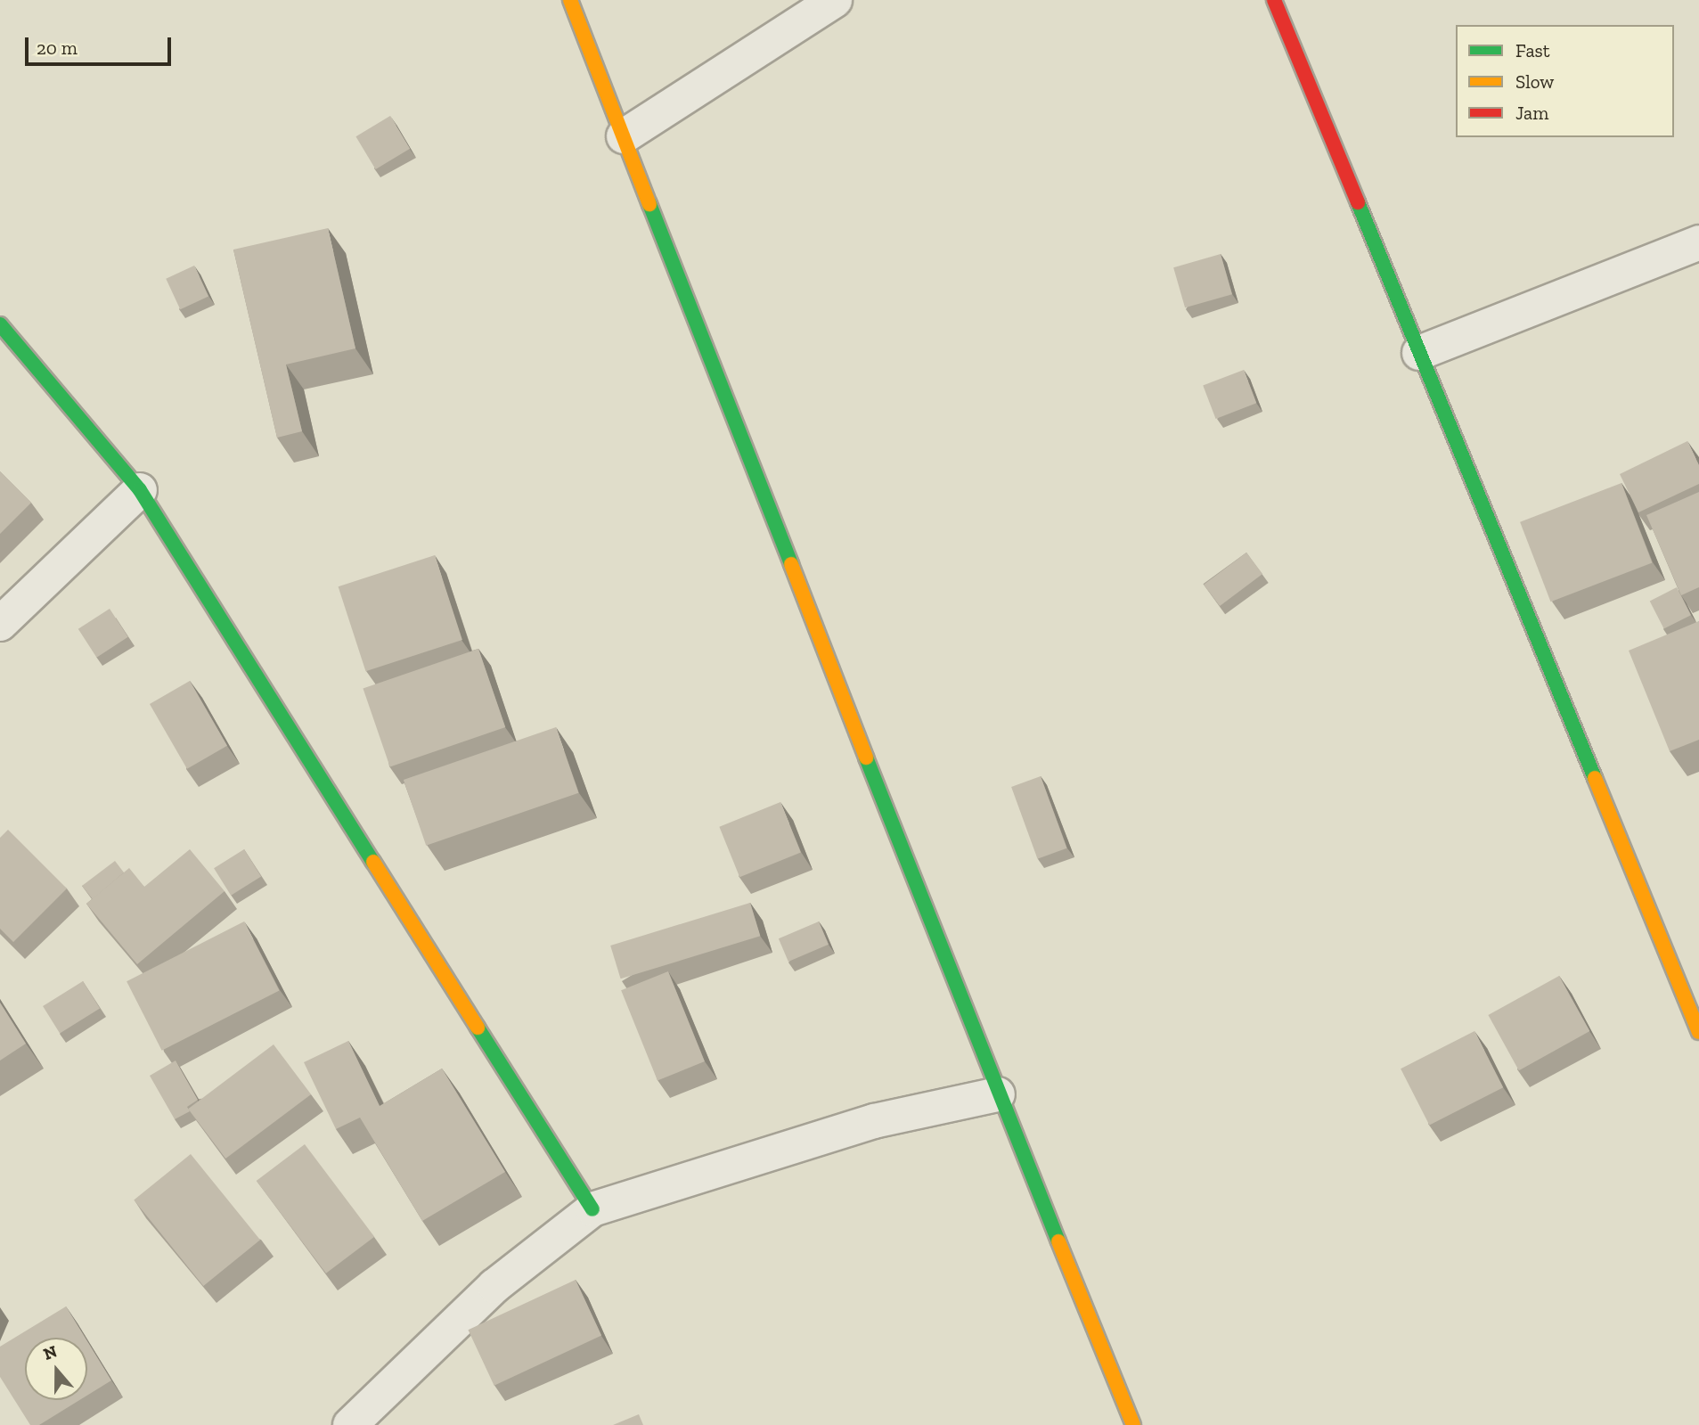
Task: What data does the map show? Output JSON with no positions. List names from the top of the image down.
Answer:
{
  "legend": ["Fast", "Slow", "Jam"],
  "scale_bar": "20 m",
  "north": "top"
}
